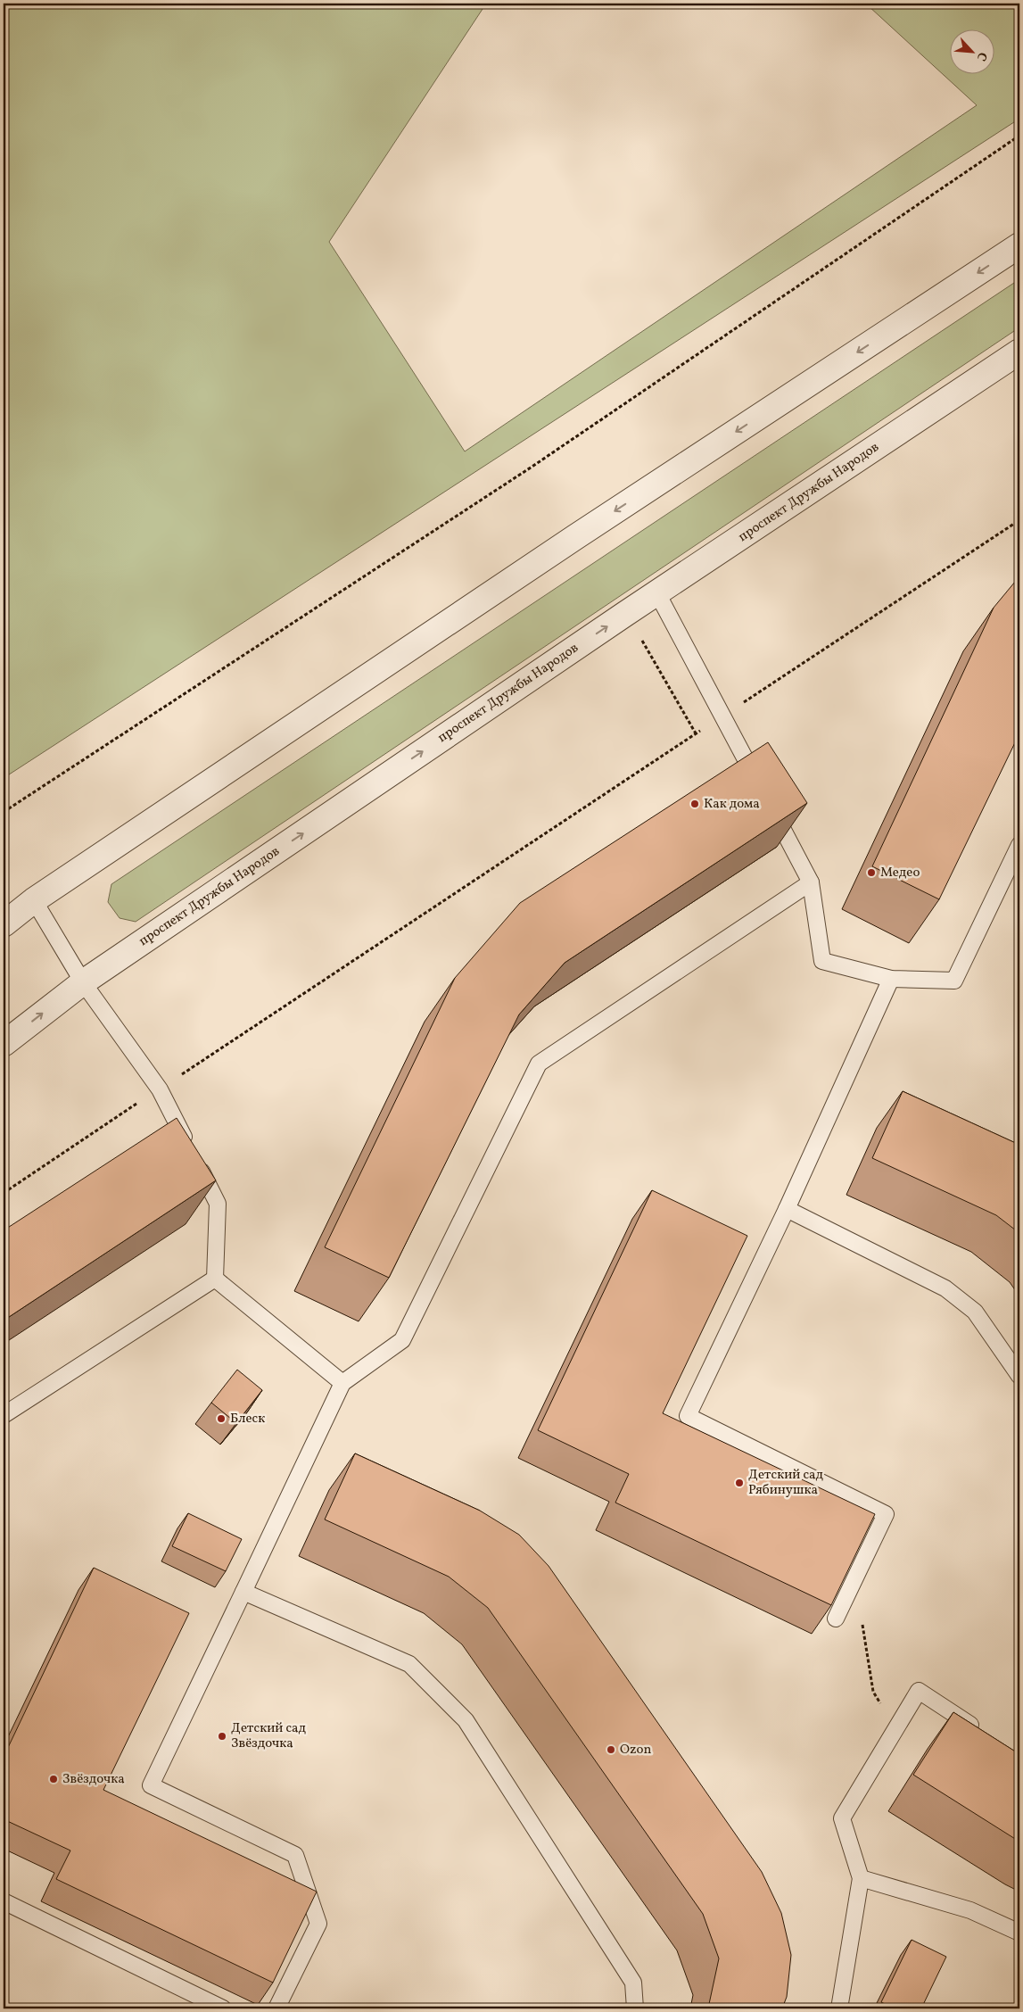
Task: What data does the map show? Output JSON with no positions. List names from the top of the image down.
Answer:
{
  "streets": {
    "street": ["проспект Дружбы Народов"]
  },
  "places": [
    "Как дома",
    "Медео",
    "Блеск",
    "Детский сад Рябинушка",
    "Детский сад Звёздочка",
    "Ozon",
    "Звёздочка"
  ],
  "north": "bottom right"
}
